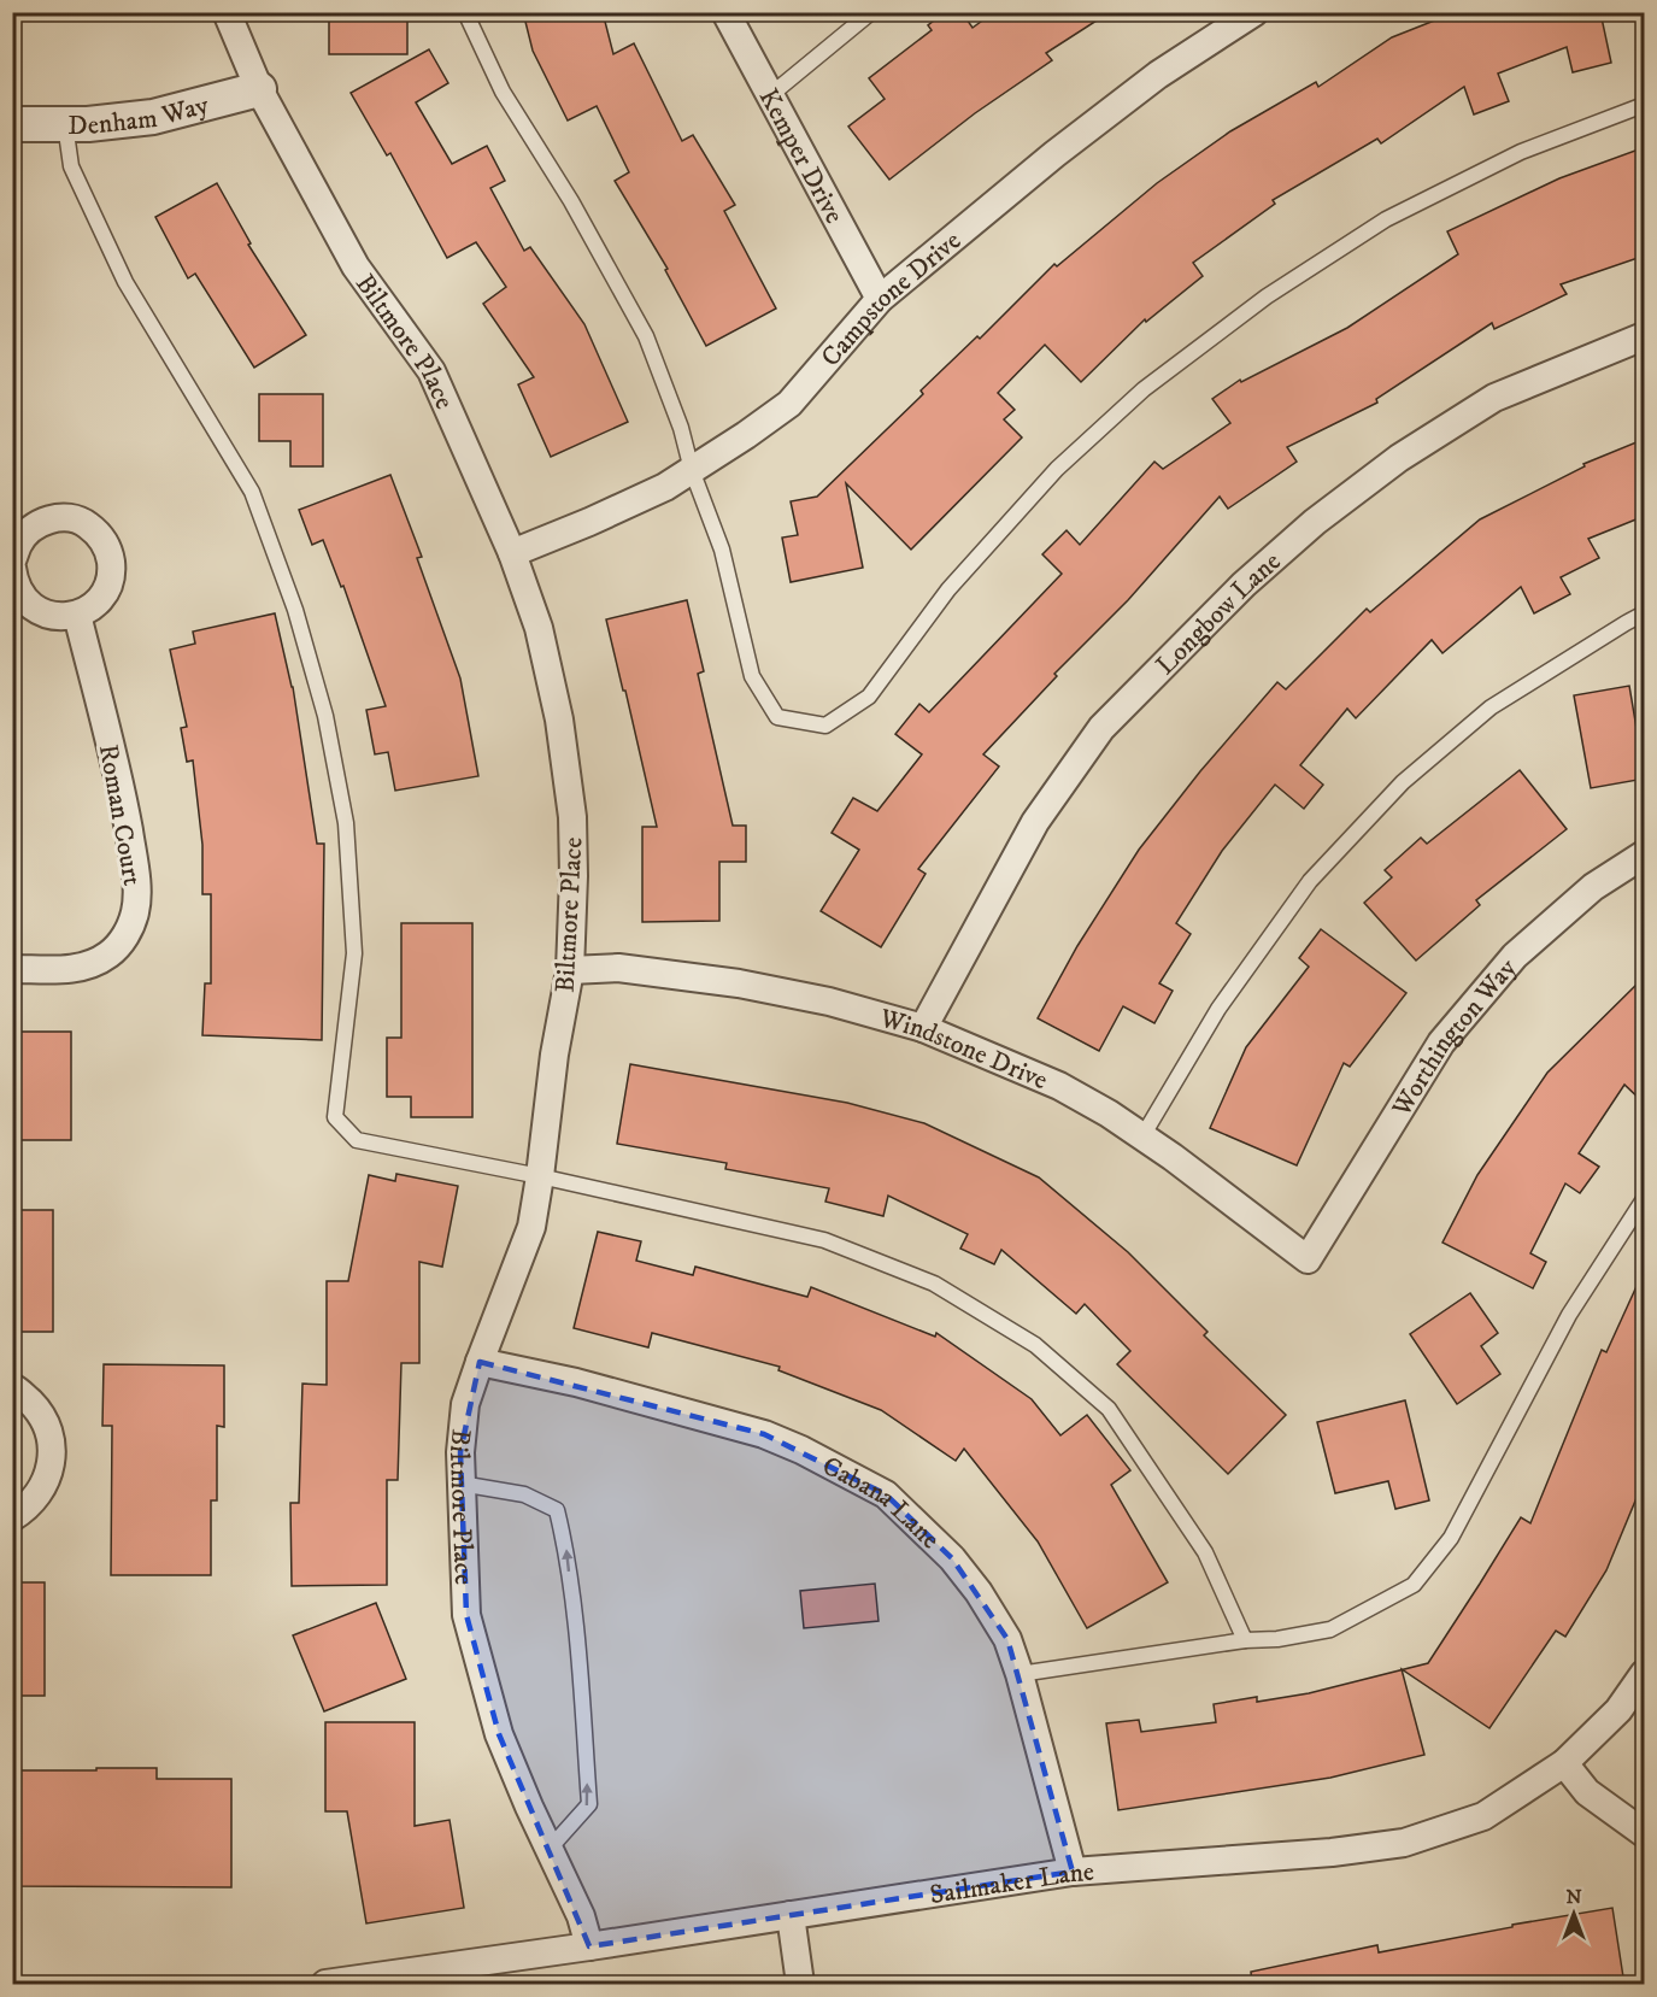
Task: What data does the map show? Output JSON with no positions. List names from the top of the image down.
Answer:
{
  "streets": {
    "street": [
      "Denham Way",
      "Kemper Drive",
      "Campstone Drive",
      "Biltmore Place",
      "Longbow Lane",
      "Roman Court",
      "Worthington Way",
      "Windstone Drive",
      "Cabana Lane",
      "Sailmaker Lane"
    ]
  },
  "crossings": [
    ["Denham Way", "Biltmore Place"],
    ["Kemper Drive", "Campstone Drive"],
    ["Campstone Drive", "Biltmore Place"],
    ["Biltmore Place", "Windstone Drive"],
    ["Biltmore Place", "Cabana Lane"],
    ["Biltmore Place", "Sailmaker Lane"],
    ["Longbow Lane", "Windstone Drive"],
    ["Worthington Way", "Windstone Drive"],
    ["Cabana Lane", "Sailmaker Lane"]
  ],
  "north": "top"
}
